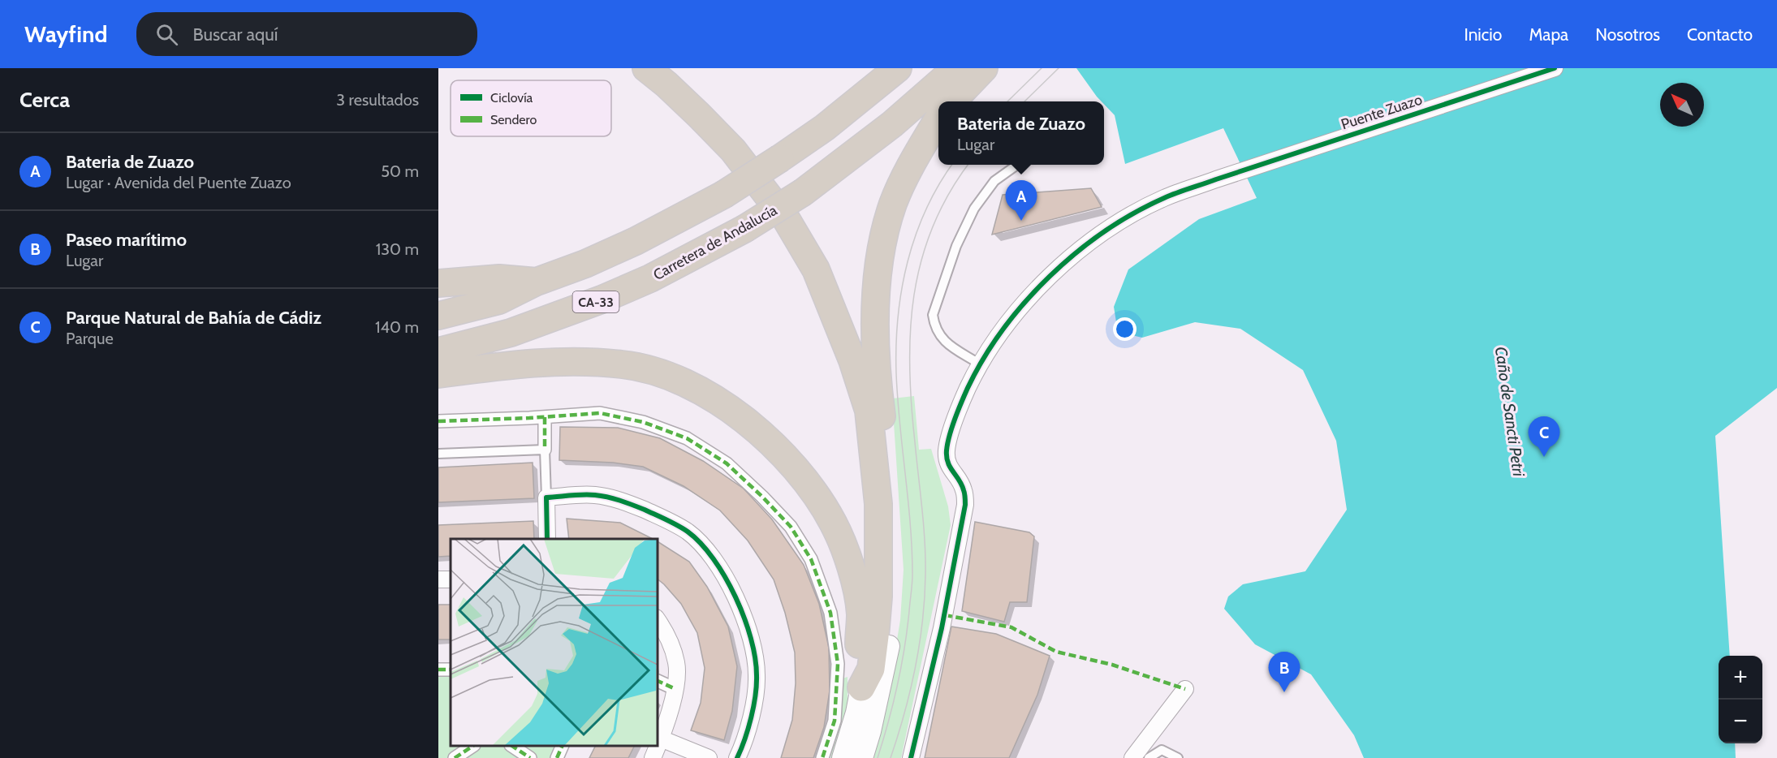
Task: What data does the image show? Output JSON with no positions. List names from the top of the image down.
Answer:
{
  "streets": {
    "highway": ["Carretera de Andalucía", "CA-33"],
    "street": ["Puente Zuazo"]
  },
  "water": ["Caño de Sancti Petri"],
  "legend": ["Ciclovía", "Sendero"],
  "north": "top left",
  "page": {
    "header": "Wayfind",
    "search": "Buscar aquí",
    "nav": [
      "Inicio",
      "Mapa",
      "Nosotros",
      "Contacto"
    ],
    "heading": ["Cerca", "3 resultados"],
    "popup": ["Bateria de Zuazo", "Lugar"],
    "list": [
      {
        "mark": "A",
        "name": "Bateria de Zuazo",
        "note": "Lugar · Avenida del Puente Zuazo",
        "value": "50 m"
      },
      {
        "mark": "B",
        "name": "Paseo marítimo",
        "note": "Lugar",
        "value": "130 m"
      },
      {
        "mark": "C",
        "name": "Parque Natural de Bahía de Cádiz",
        "note": "Parque",
        "value": "140 m"
      }
    ],
    "pins": ["A", "C", "B"],
    "map_buttons": ["+", "−"]
  }
}
